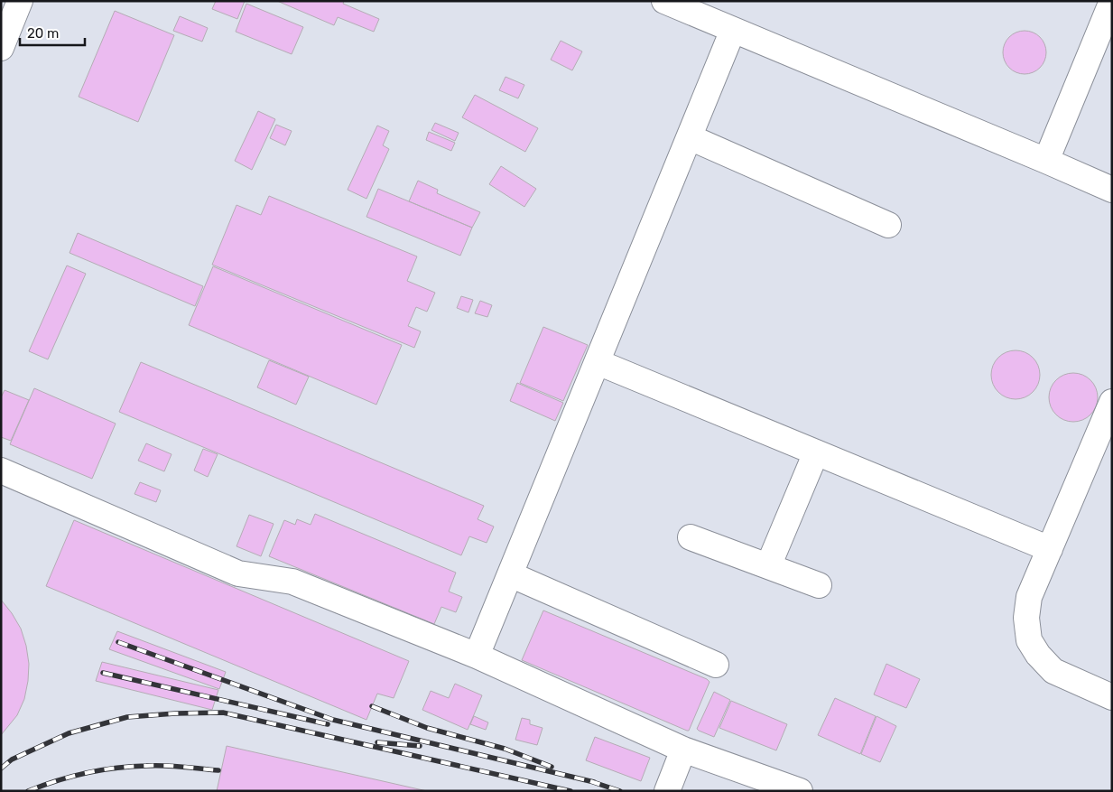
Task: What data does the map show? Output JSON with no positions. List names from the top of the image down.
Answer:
{
  "scale_bar": "20 m"
}
